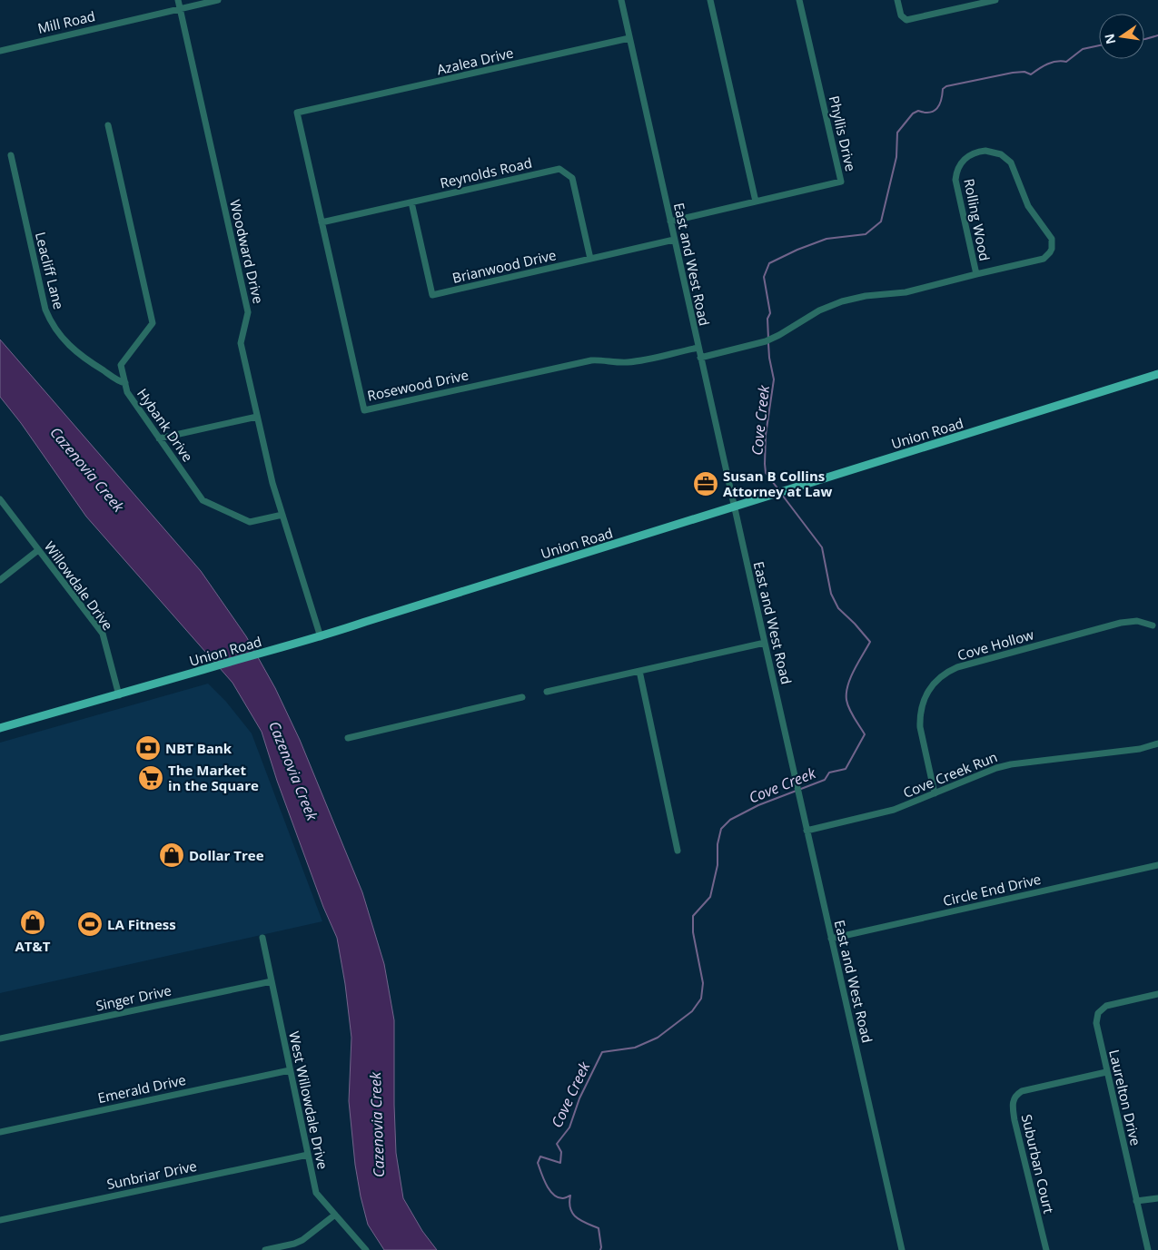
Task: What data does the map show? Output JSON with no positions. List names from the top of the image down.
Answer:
{
  "streets": {
    "main road": ["Union Road"],
    "street": [
      "Mill Road",
      "Azalea Drive",
      "Phyllis Drive",
      "Reynolds Road",
      "Rolling Wood",
      "Woodward Drive",
      "East and West Road",
      "Brianwood Drive",
      "Leacliff Lane",
      "Rosewood Drive",
      "Hybank Drive",
      "Willowdale Drive",
      "Cove Hollow",
      "Cove Creek Run",
      "Circle End Drive",
      "Singer Drive",
      "Emerald Drive",
      "Laurelton Drive",
      "West Willowdale Drive",
      "Suburban Court",
      "Sunbriar Drive"
    ]
  },
  "crossings": [
    ["Mill Road", "Woodward Drive"],
    ["Azalea Drive", "East and West Road"],
    ["Azalea Drive", "Rosewood Drive"],
    ["Phyllis Drive", "East and West Road"],
    ["Reynolds Road", "Brianwood Drive"],
    ["Reynolds Road", "Rosewood Drive"],
    ["Rolling Wood", "East and West Road"],
    ["Woodward Drive", "Hybank Drive"],
    ["Woodward Drive", "Union Road"],
    ["East and West Road", "Brianwood Drive"],
    ["East and West Road", "Rosewood Drive"],
    ["East and West Road", "Union Road"],
    ["East and West Road", "Cove Creek Run"],
    ["East and West Road", "Circle End Drive"],
    ["Leacliff Lane", "Hybank Drive"],
    ["Union Road", "Willowdale Drive"],
    ["Cove Hollow", "Cove Creek Run"],
    ["Singer Drive", "West Willowdale Drive"],
    ["Emerald Drive", "West Willowdale Drive"],
    ["Laurelton Drive", "Suburban Court"],
    ["West Willowdale Drive", "Sunbriar Drive"]
  ],
  "water": ["Cove Creek", "Cazenovia Creek"],
  "places": {
    "office": ["Susan B Collins Attorney at Law"],
    "bank": ["NBT Bank"],
    "supermarket": ["The Market in the Square"],
    "shop": ["Dollar Tree", "AT&T"],
    "sports": ["LA Fitness"]
  },
  "north": "left"
}
